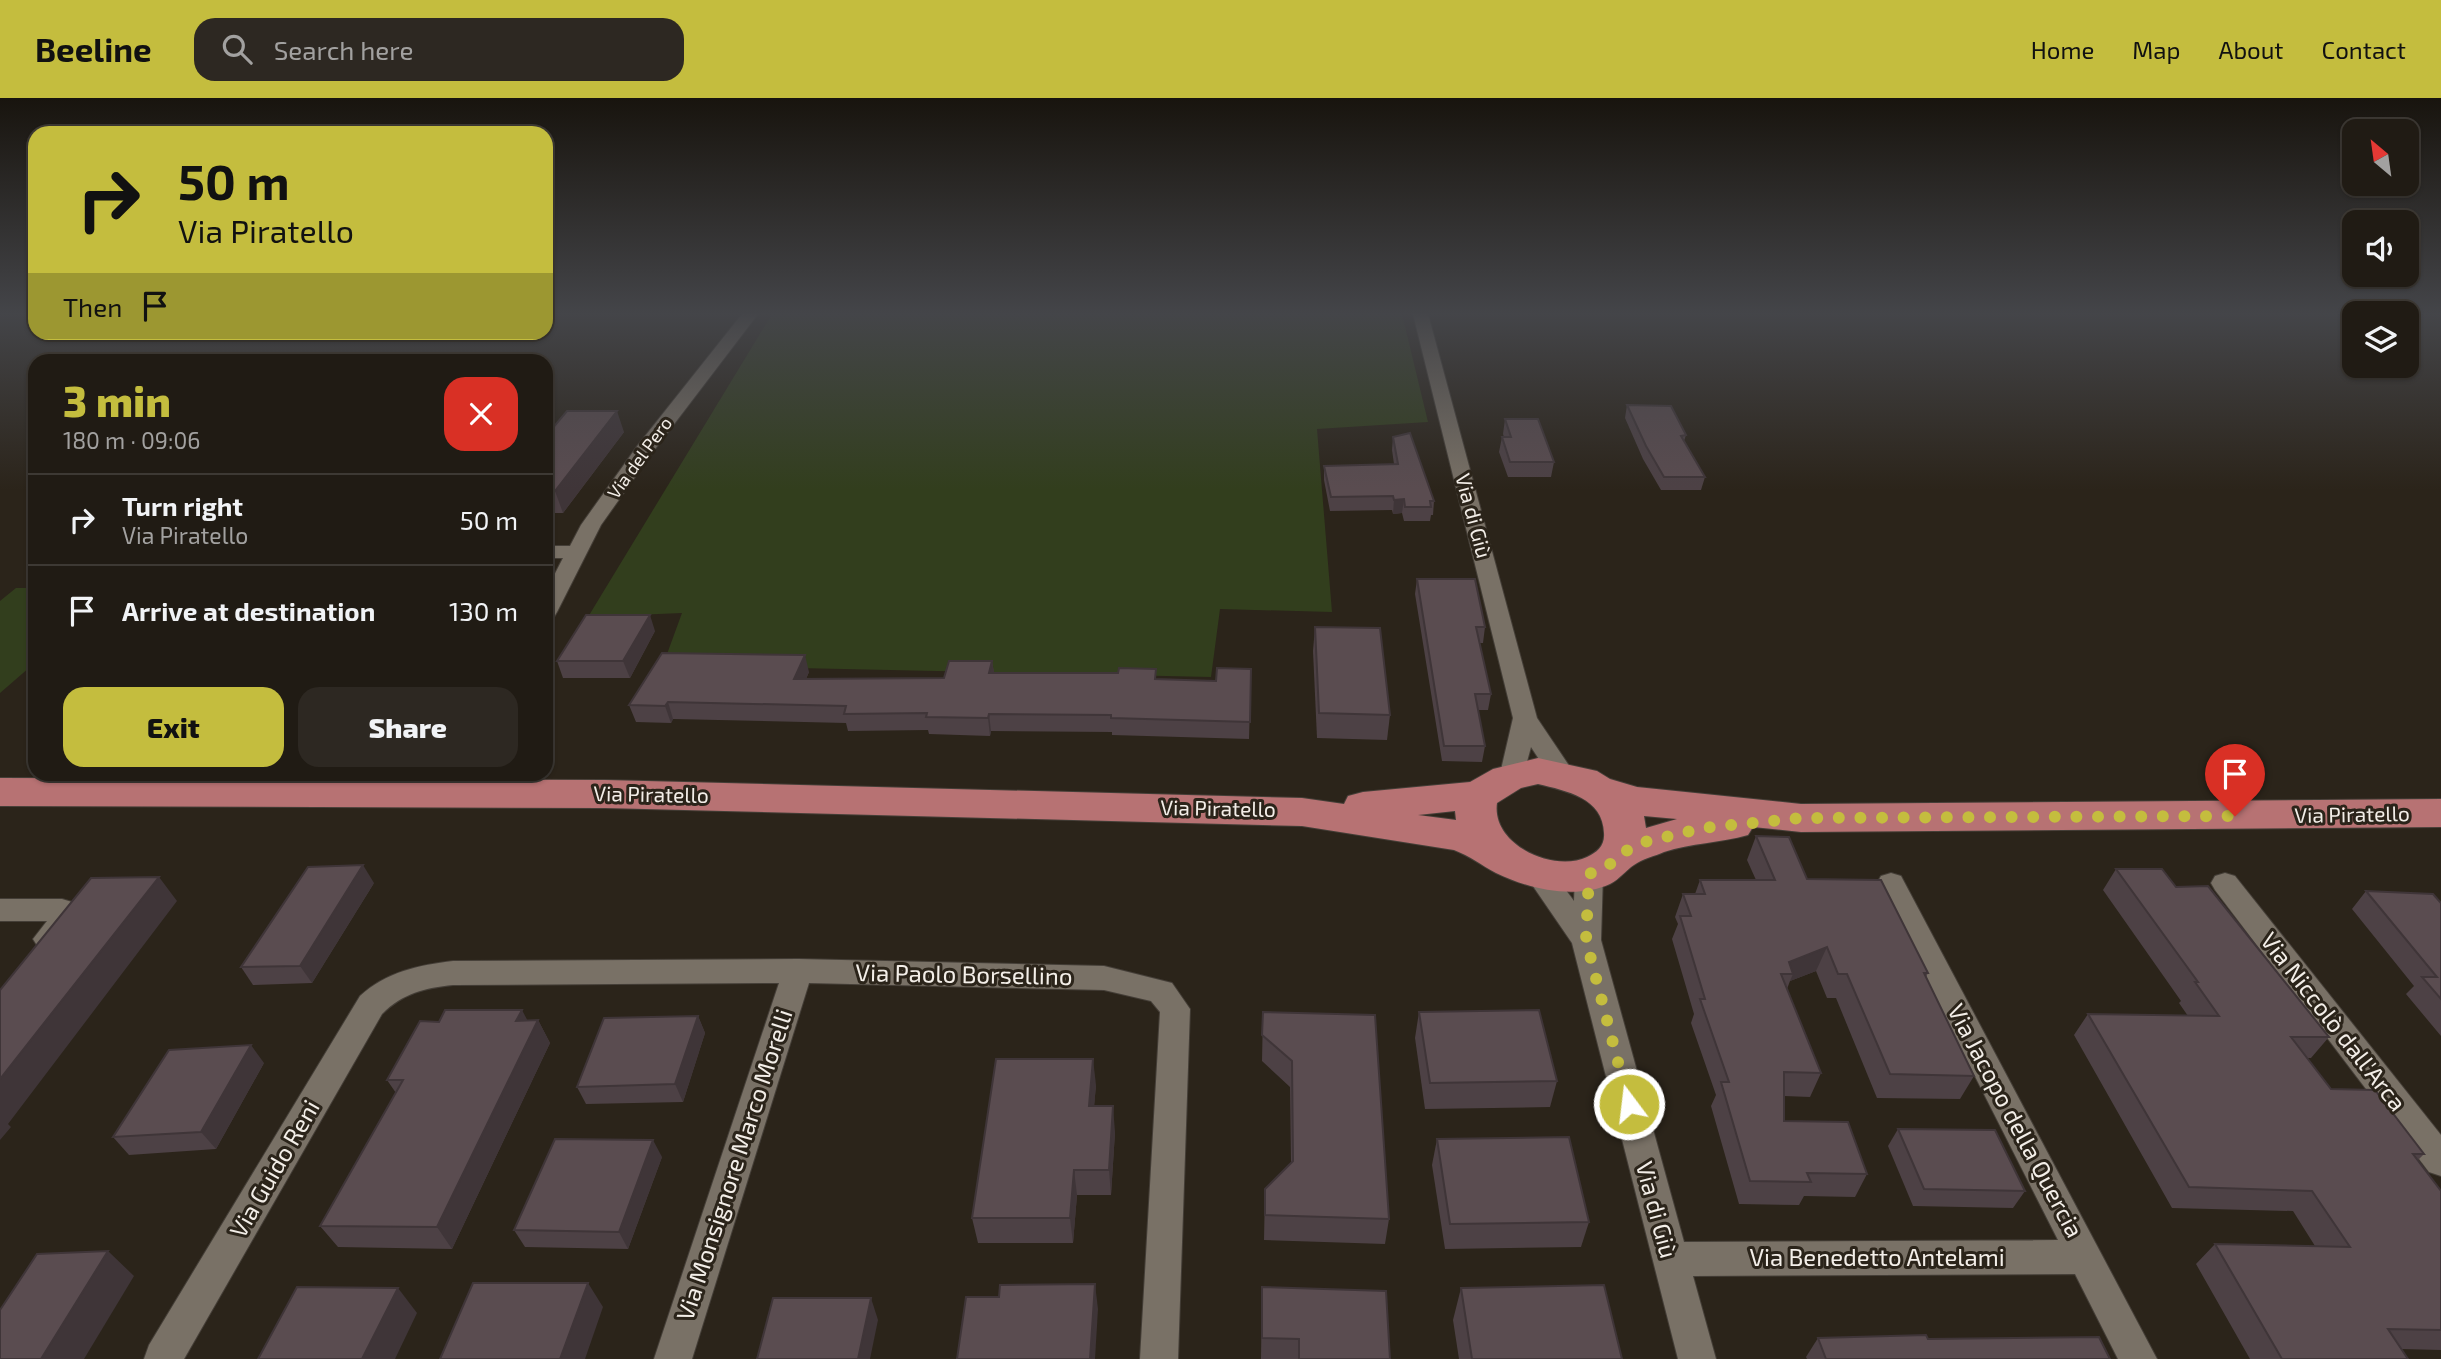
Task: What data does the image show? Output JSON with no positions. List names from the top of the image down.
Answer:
{
  "streets": {
    "main road": ["Via Piratello"],
    "street": [
      "Via del Pero",
      "Via di Giù",
      "Via Paolo Borsellino",
      "Via Niccolò dall'Arca",
      "Via Jacopo della Quercia",
      "Via Monsignore Marco Morelli",
      "Via Guido Reni",
      "Via Benedetto Antelami"
    ]
  },
  "crossings": [
    ["Via di Giù", "Via Piratello"],
    ["Via di Giù", "Via Benedetto Antelami"],
    ["Via Paolo Borsellino", "Via Monsignore Marco Morelli"],
    ["Via Paolo Borsellino", "Via Guido Reni"],
    ["Via Jacopo della Quercia", "Via Benedetto Antelami"]
  ],
  "north": "top left",
  "page": {
    "header": "Beeline",
    "search": "Search here",
    "nav": [
      "Home",
      "Map",
      "About",
      "Contact"
    ],
    "turn": ["50 m", "Via Piratello"],
    "then": "Then",
    "heading": ["3 min", "180 m · 09:06"],
    "list": [
      {
        "name": "Turn right",
        "note": "Via Piratello",
        "value": "50 m"
      },
      {
        "name": "Arrive at destination",
        "value": "130 m"
      }
    ],
    "buttons": ["Exit", "Share"]
  }
}
